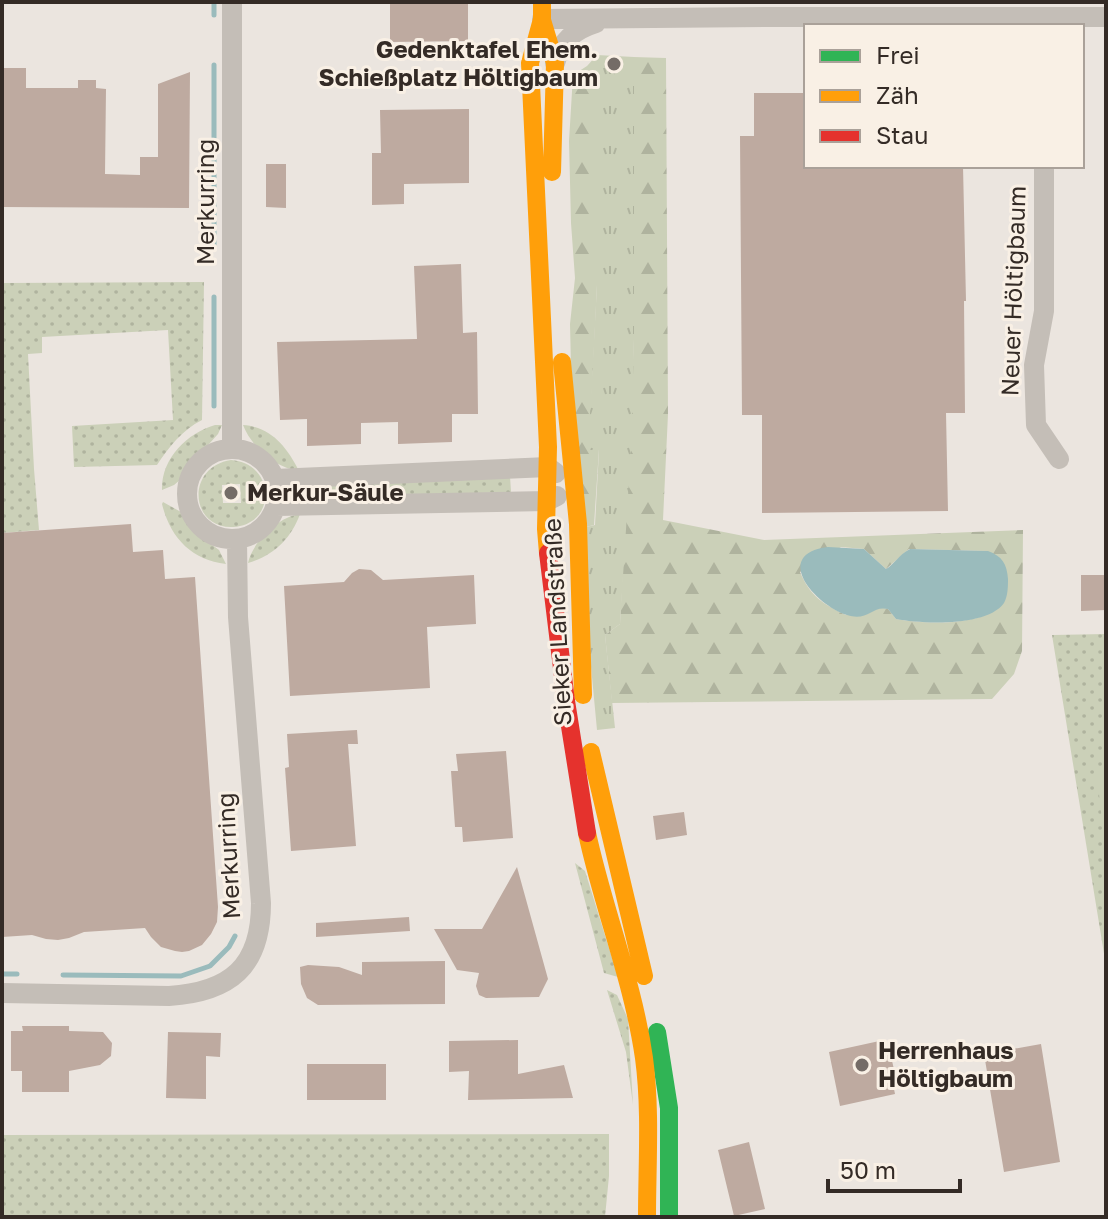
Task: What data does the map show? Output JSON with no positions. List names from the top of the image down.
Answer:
{
  "streets": {
    "main road": ["Sieker Landstraße"],
    "street": ["Merkurring", "Neuer Höltigbaum"]
  },
  "places": ["Gedenktafel Ehem. Schießplatz Höltigbaum", "Merkur-Säule", "Herrenhaus Höltigbaum"],
  "legend": ["Frei", "Zäh", "Stau"],
  "scale_bar": "50 m"
}
